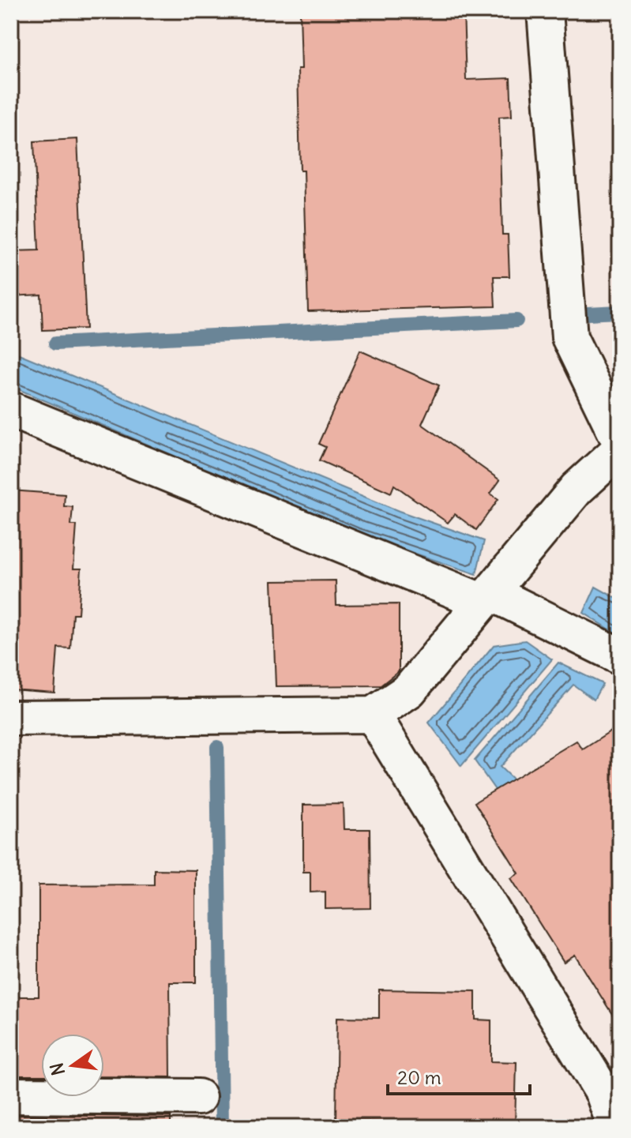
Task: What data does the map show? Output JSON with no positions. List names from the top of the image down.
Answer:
{
  "scale_bar": "20 m",
  "north": "left"
}
